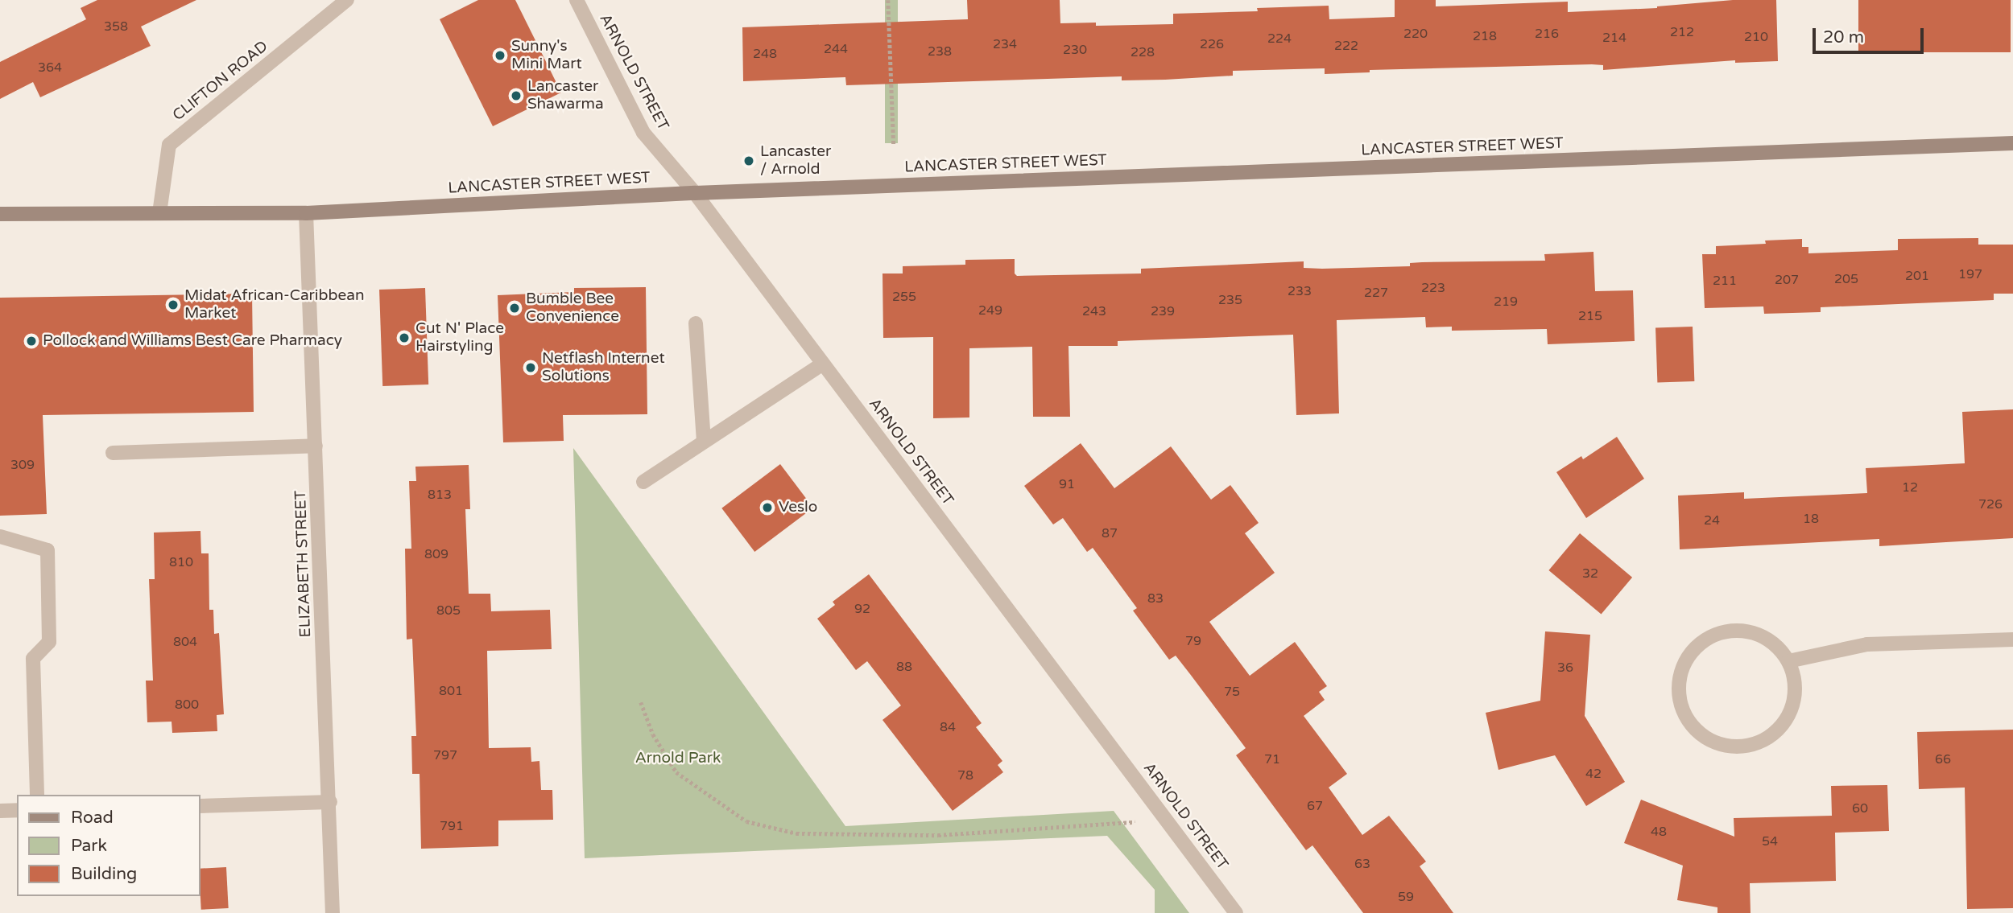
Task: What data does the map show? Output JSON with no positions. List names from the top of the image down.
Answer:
{
  "streets": {
    "main road": ["LANCASTER STREET WEST"],
    "street": ["ARNOLD STREET", "CLIFTON ROAD", "ELIZABETH STREET"]
  },
  "crossings": [
    ["ARNOLD STREET", "LANCASTER STREET WEST"],
    ["CLIFTON ROAD", "LANCASTER STREET WEST"],
    ["LANCASTER STREET WEST", "ELIZABETH STREET"]
  ],
  "parks": ["Arnold Park"],
  "places": [
    "Sunny's Mini Mart",
    "Lancaster Shawarma",
    "Lancaster / Arnold",
    "Midat African-Caribbean Market",
    "Bumble Bee Convenience",
    "Cut N' Place Hairstyling",
    "Pollock and Williams Best Care Pharmacy",
    "Netflash Internet Solutions",
    "Veslo"
  ],
  "house_numbers": [
    "358",
    "212",
    "220",
    "216",
    "218",
    "210",
    "214",
    "224",
    "234",
    "226",
    "222",
    "244",
    "230",
    "238",
    "228",
    "248",
    "364",
    "197",
    "201",
    "205",
    "207",
    "211",
    "223",
    "233",
    "227",
    "255",
    "235",
    "219",
    "249",
    "243",
    "239",
    "215",
    "309",
    "91",
    "12",
    "813",
    "726",
    "18",
    "24",
    "87",
    "809",
    "810",
    "32",
    "83",
    "92",
    "805",
    "79",
    "804",
    "88",
    "36",
    "801",
    "75",
    "800",
    "84",
    "797",
    "71",
    "66",
    "42",
    "78",
    "67",
    "60",
    "791",
    "48",
    "54",
    "63",
    "59"
  ],
  "legend": ["Road", "Park", "Building"],
  "scale_bar": "20 m"
}
